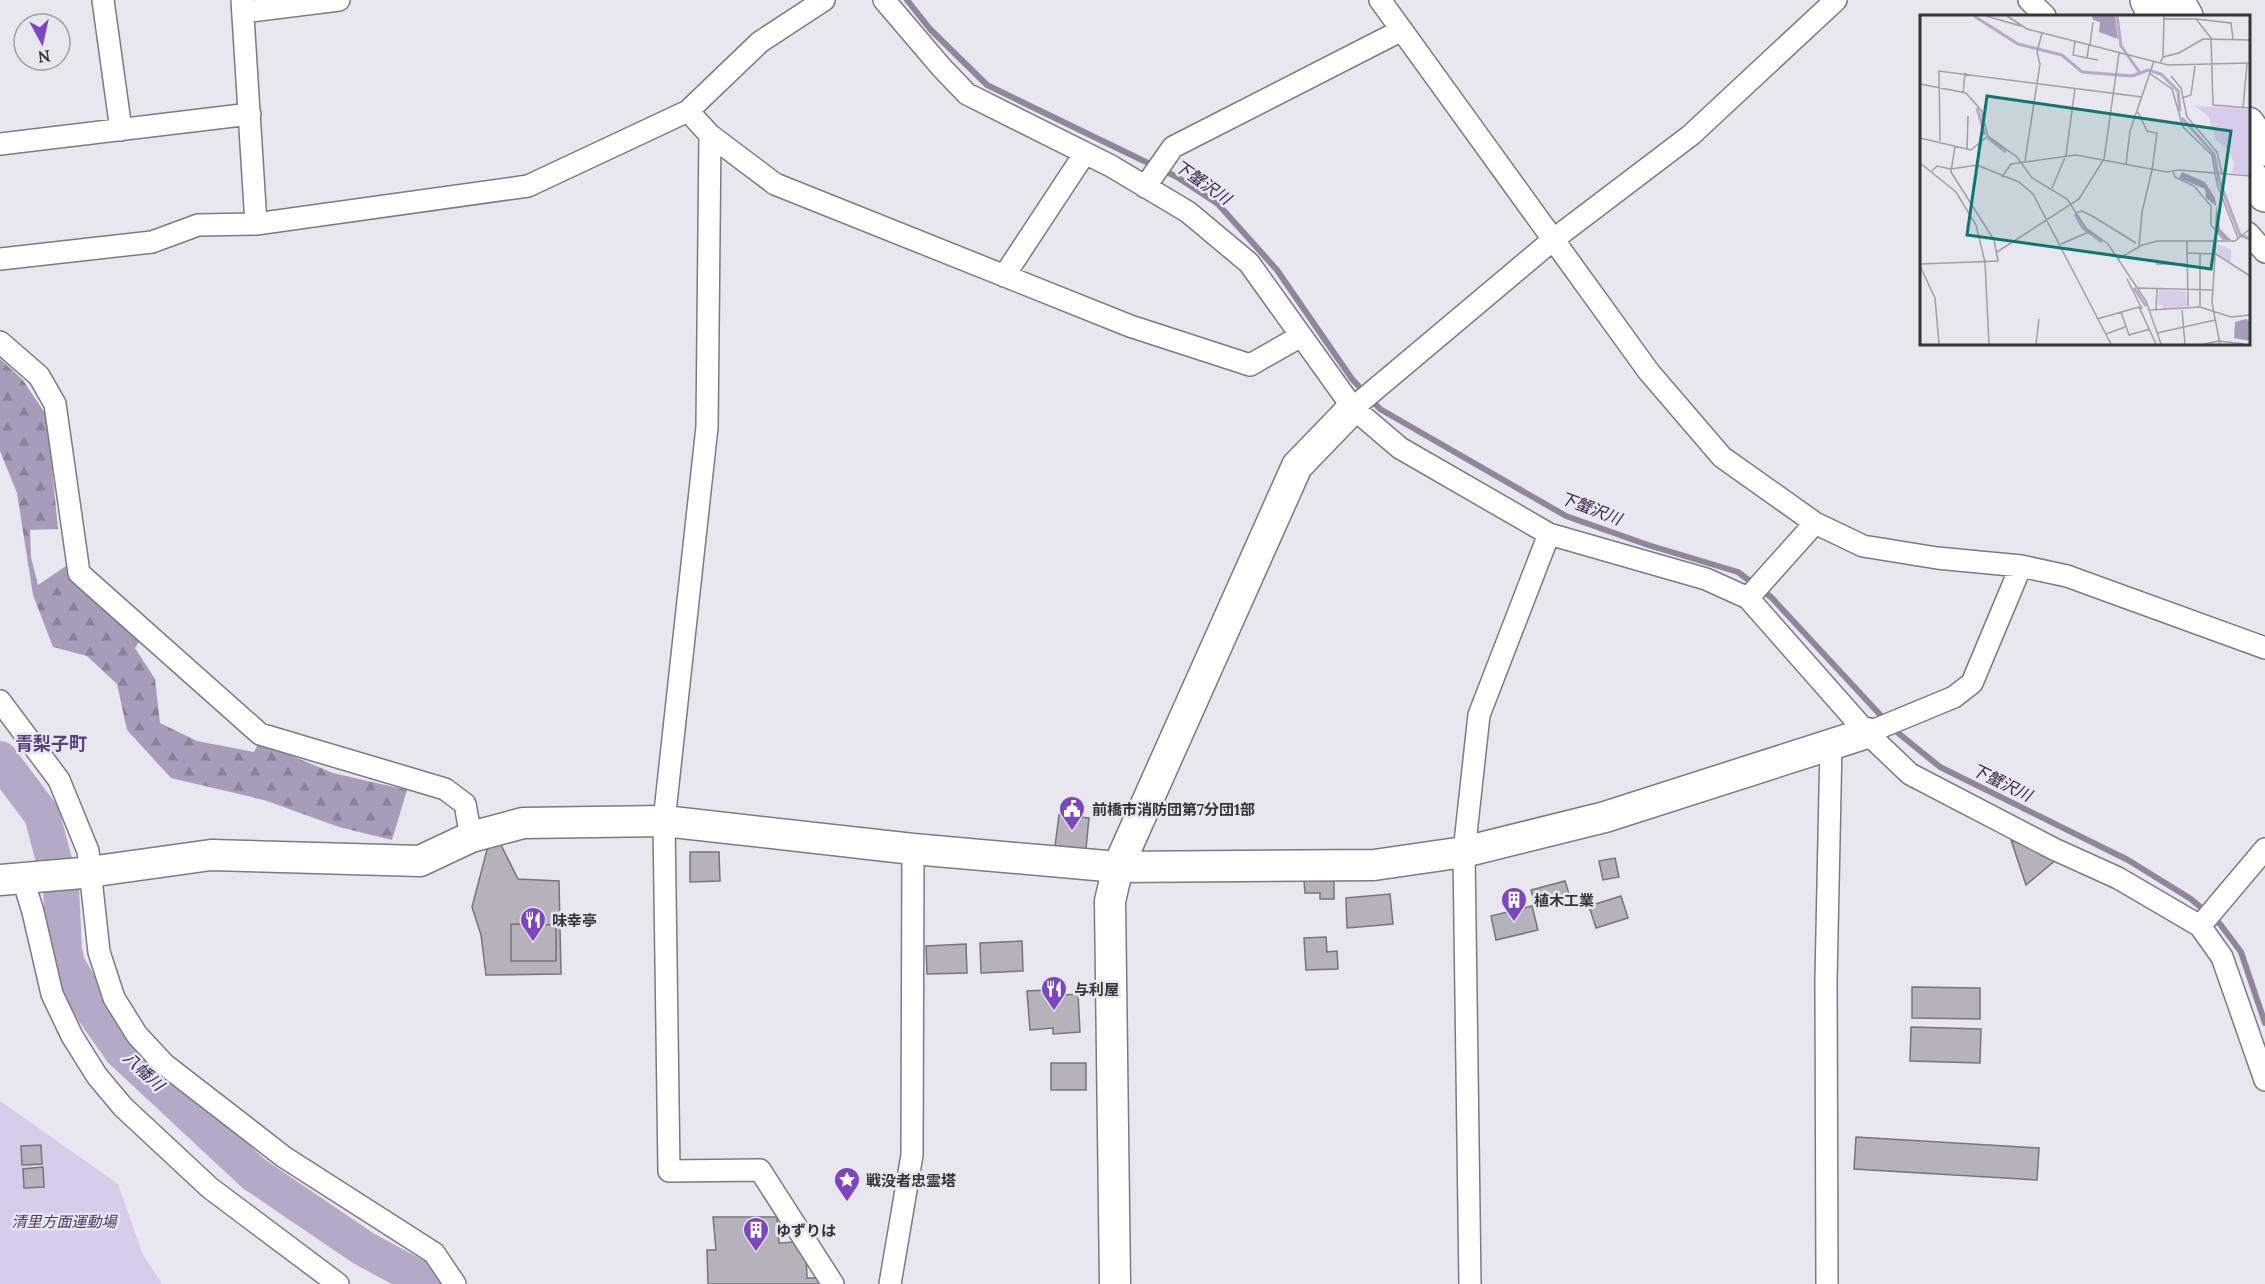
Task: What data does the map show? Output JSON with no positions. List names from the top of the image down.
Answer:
{
  "districts": ["青梨子町"],
  "water": ["下蟹沢川", "八幡川"],
  "parks": ["清里方面運動場"],
  "places": {
    "public building": ["前橋市消防団第7分団1部"],
    "building": ["植木工業", "ゆずりは"],
    "restaurant": ["味幸亭", "与利屋"],
    "place": ["戦没者忠霊塔"]
  },
  "north": "bottom"
}
